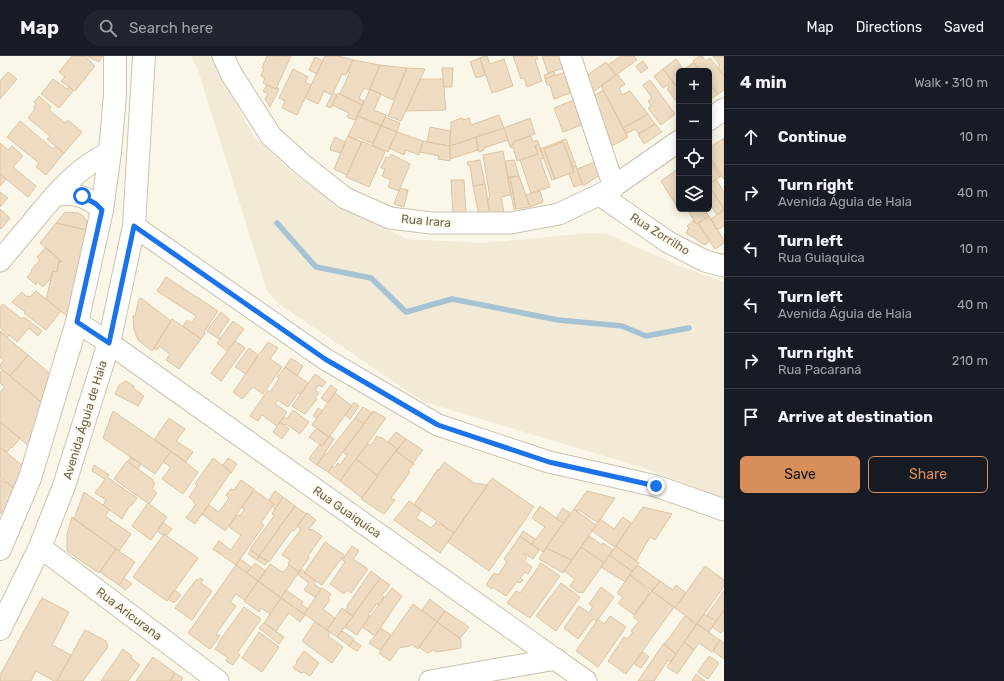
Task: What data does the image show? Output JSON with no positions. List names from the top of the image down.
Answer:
{
  "streets": {
    "main road": ["Avenida Águia de Haia"],
    "street": [
      "Rua Irara",
      "Rua Zorrilho",
      "Rua Guaiquica",
      "Rua Aricurana"
    ]
  },
  "crossings": [
    ["Rua Irara", "Rua Zorrilho"],
    ["Avenida Águia de Haia", "Rua Guaiquica"],
    ["Avenida Águia de Haia", "Rua Aricurana"]
  ],
  "page": {
    "header": "Map",
    "search": "Search here",
    "nav": ["Map", "Directions", "Saved"],
    "heading": ["4 min", "Walk · 310 m"],
    "map_buttons": ["+", "−"],
    "list": [
      ["Continue", "10 m"],
      ["Turn right", "Avenida Águia de Haia", "40 m"],
      ["Turn left", "Rua Guiaquica", "10 m"],
      ["Turn left", "Avenida Águia de Haia", "40 m"],
      ["Turn right", "Rua Pacaraná", "210 m"],
      "Arrive at destination"
    ],
    "buttons": ["Save", "Share"]
  }
}
